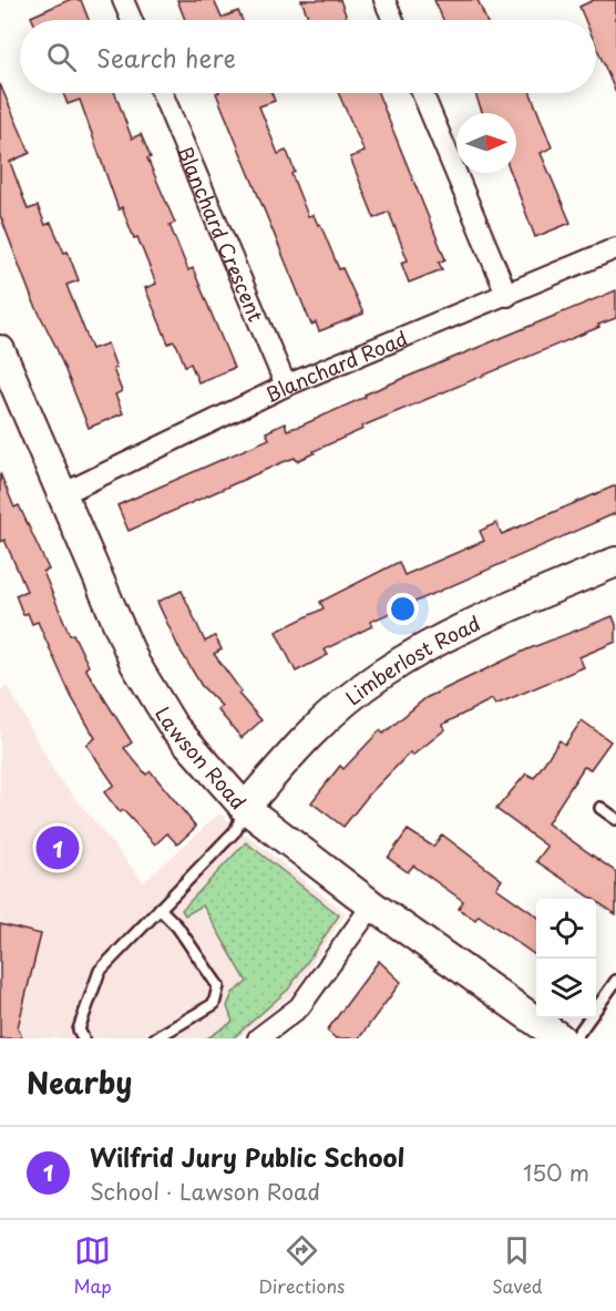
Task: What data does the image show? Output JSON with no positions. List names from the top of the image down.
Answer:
{
  "streets": {
    "street": [
      "Blanchard Crescent",
      "Blanchard Road",
      "Limberlost Road",
      "Lawson Road"
    ]
  },
  "crossings": [
    ["Blanchard Crescent", "Blanchard Road"],
    ["Blanchard Road", "Lawson Road"],
    ["Limberlost Road", "Lawson Road"]
  ],
  "north": "right",
  "page": {
    "search": "Search here",
    "pins": "1",
    "heading": "Nearby",
    "list": [
      {
        "mark": "1",
        "name": "Wilfrid Jury Public School",
        "note": "School · Lawson Road",
        "value": "150 m"
      }
    ],
    "nav": ["Map", "Directions", "Saved"]
  }
}
